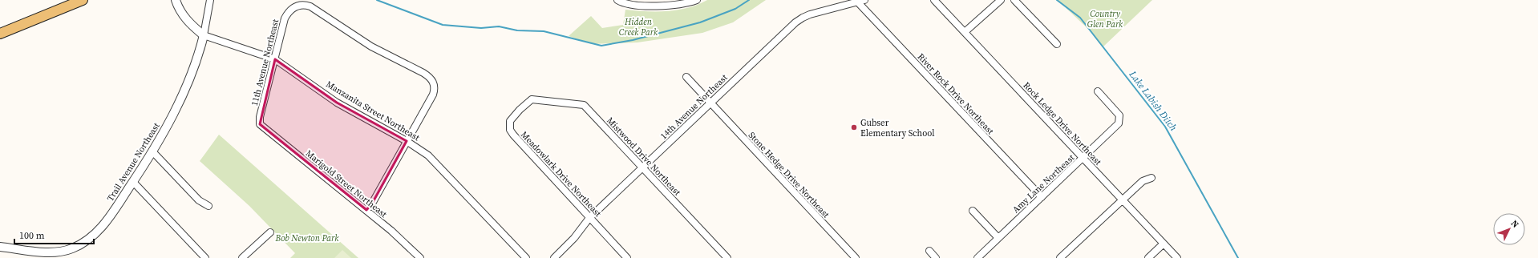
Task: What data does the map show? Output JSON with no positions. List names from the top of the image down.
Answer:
{
  "streets": {
    "street": [
      "11th Avenue Northeast",
      "River Rock Drive Northeast",
      "14th Avenue Northeast",
      "Manzanita Street Northeast",
      "Rock Ledge Drive Northeast",
      "Mistwood Drive Northeast",
      "Trail Avenue Northeast",
      "Meadowlark Drive Northeast",
      "Stone Hedge Drive Northeast",
      "Marigold Street Northeast",
      "Amy Lane Northeast"
    ]
  },
  "crossings": [
    ["11th Avenue Northeast", "Manzanita Street Northeast"],
    ["11th Avenue Northeast", "Marigold Street Northeast"],
    ["River Rock Drive Northeast", "14th Avenue Northeast"],
    ["River Rock Drive Northeast", "Amy Lane Northeast"],
    ["14th Avenue Northeast", "Mistwood Drive Northeast"],
    ["14th Avenue Northeast", "Meadowlark Drive Northeast"],
    ["14th Avenue Northeast", "Stone Hedge Drive Northeast"],
    ["Manzanita Street Northeast", "Trail Avenue Northeast"],
    ["Rock Ledge Drive Northeast", "Amy Lane Northeast"],
    ["Mistwood Drive Northeast", "Meadowlark Drive Northeast"]
  ],
  "water": ["Lake Labish Ditch"],
  "parks": ["Country Glen Park", "Hidden Creek Park", "Bob Newton Park"],
  "places": ["Gubser Elementary School"],
  "scale_bar": "100 m",
  "north": "top right"
}
